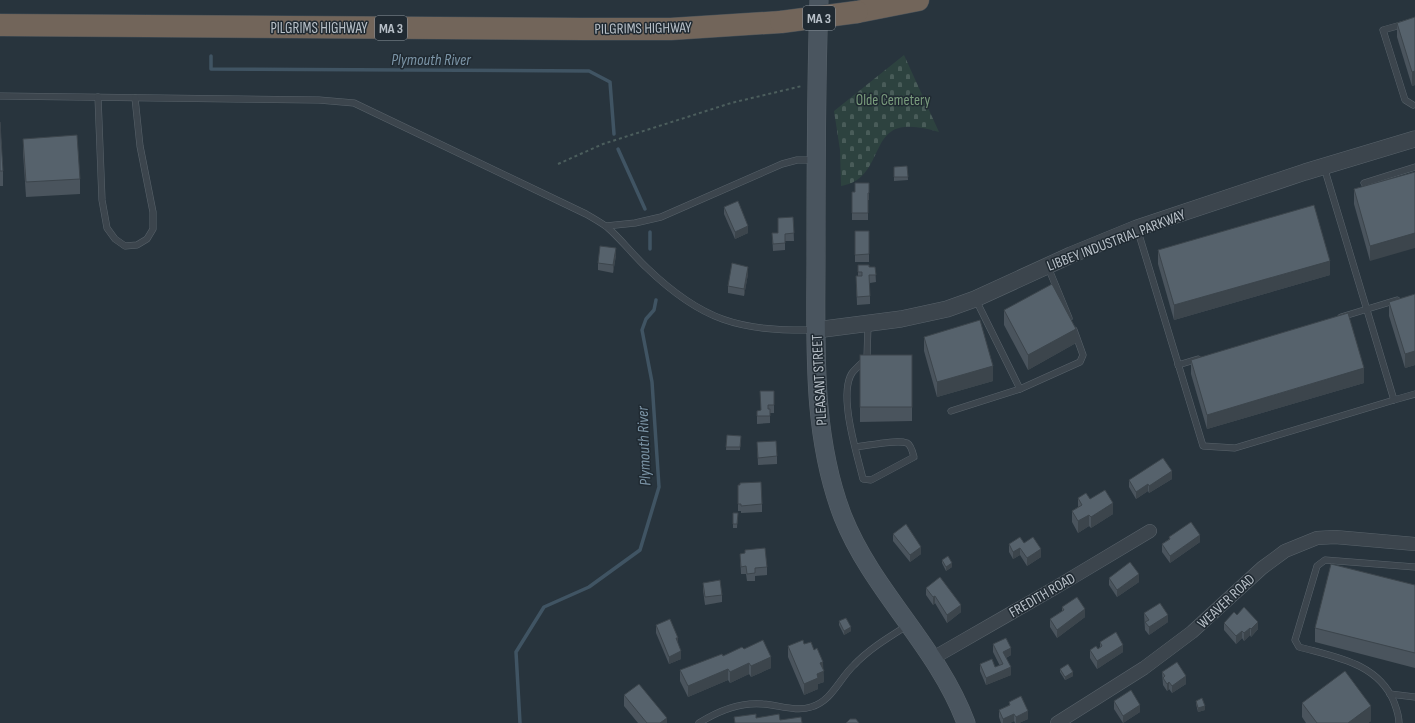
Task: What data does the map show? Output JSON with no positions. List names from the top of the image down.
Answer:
{
  "streets": {
    "highway": ["MA 3", "PILGRIMS HIGHWAY"],
    "main road": ["PLEASANT STREET"],
    "street": ["LIBBEY INDUSTRIAL PARKWAY", "FREDITH ROAD", "WEAVER ROAD"]
  },
  "crossings": [
    ["LIBBEY INDUSTRIAL PARKWAY", "PLEASANT STREET"],
    ["PLEASANT STREET", "FREDITH ROAD"]
  ],
  "water": ["Plymouth River"],
  "parks": ["Olde Cemetery"]
}
